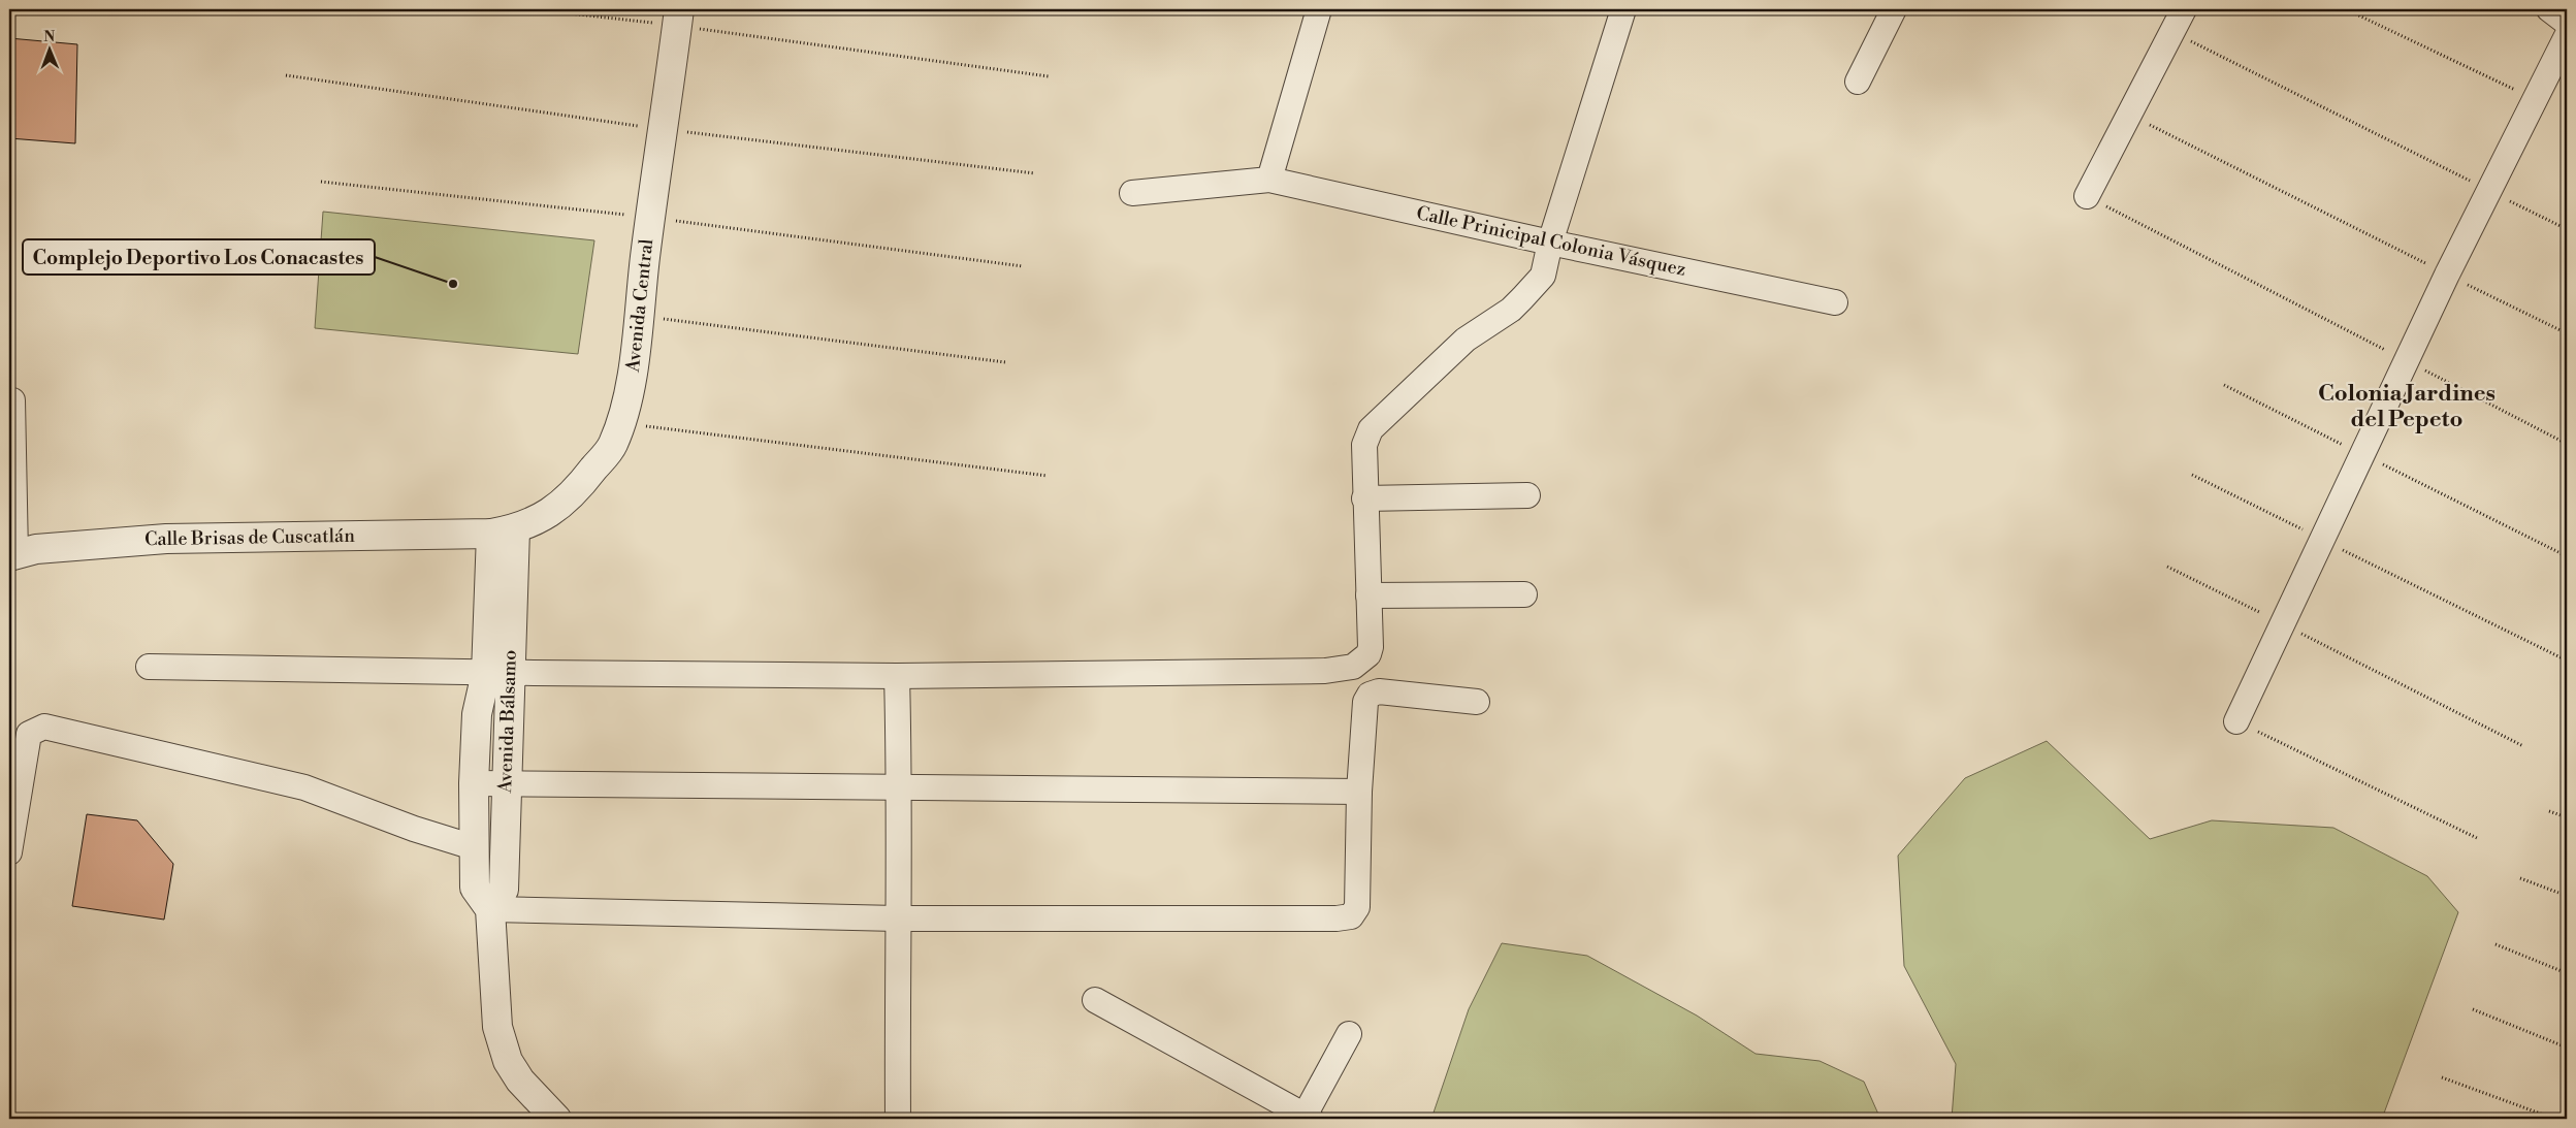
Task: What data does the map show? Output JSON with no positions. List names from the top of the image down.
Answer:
{
  "streets": {
    "street": [
      "Calle Prinicipal Colonia Vásquez",
      "Avenida Central",
      "Calle Brisas de Cuscatlán",
      "Avenida Bálsamo"
    ]
  },
  "crossings": [
    ["Avenida Central", "Calle Brisas de Cuscatlán"],
    ["Avenida Central", "Avenida Bálsamo"],
    ["Calle Brisas de Cuscatlán", "Avenida Bálsamo"]
  ],
  "districts": ["Colonia Jardines del Pepeto"],
  "places": ["Complejo Deportivo Los Conacastes"],
  "north": "top"
}
